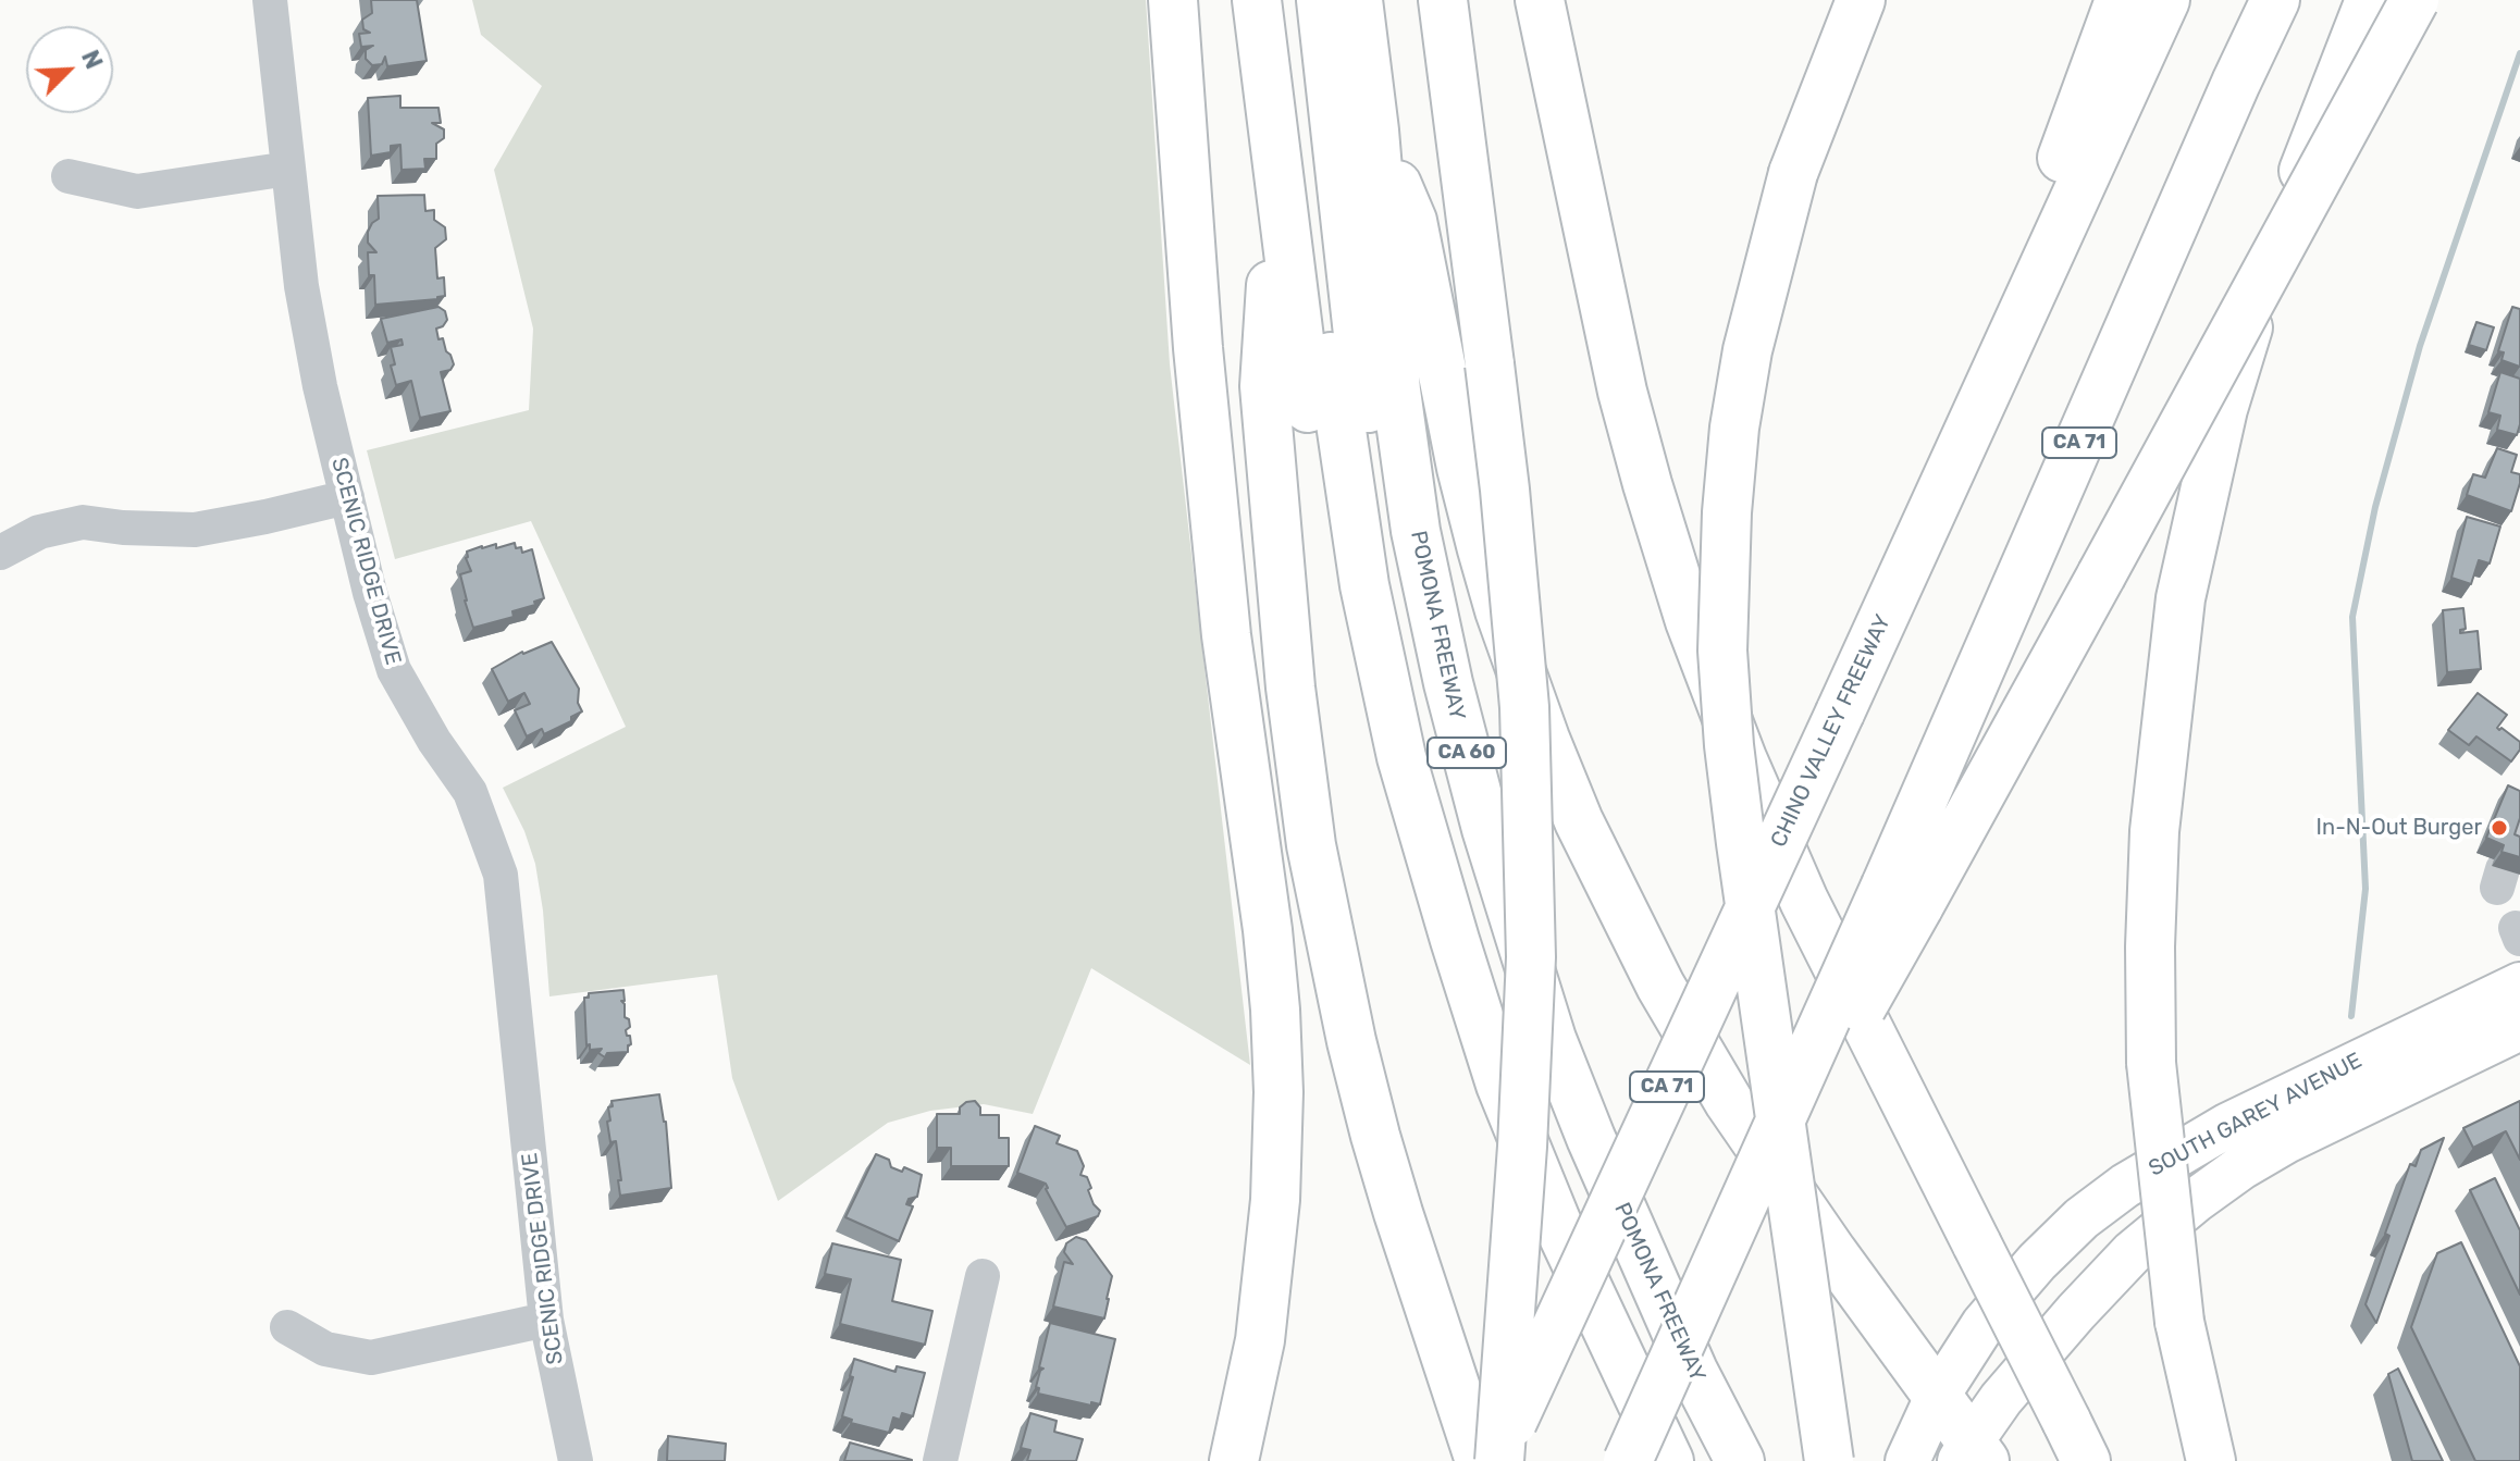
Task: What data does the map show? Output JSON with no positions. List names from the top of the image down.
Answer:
{
  "streets": {
    "highway": [
      "CA 71",
      "POMONA FREEWAY",
      "CHINO VALLEY FREEWAY",
      "CA 60"
    ],
    "main road": ["SOUTH GAREY AVENUE"],
    "street": ["SCENIC RIDGE DRIVE"]
  },
  "places": ["In-N-Out Burger"],
  "north": "top right"
}
